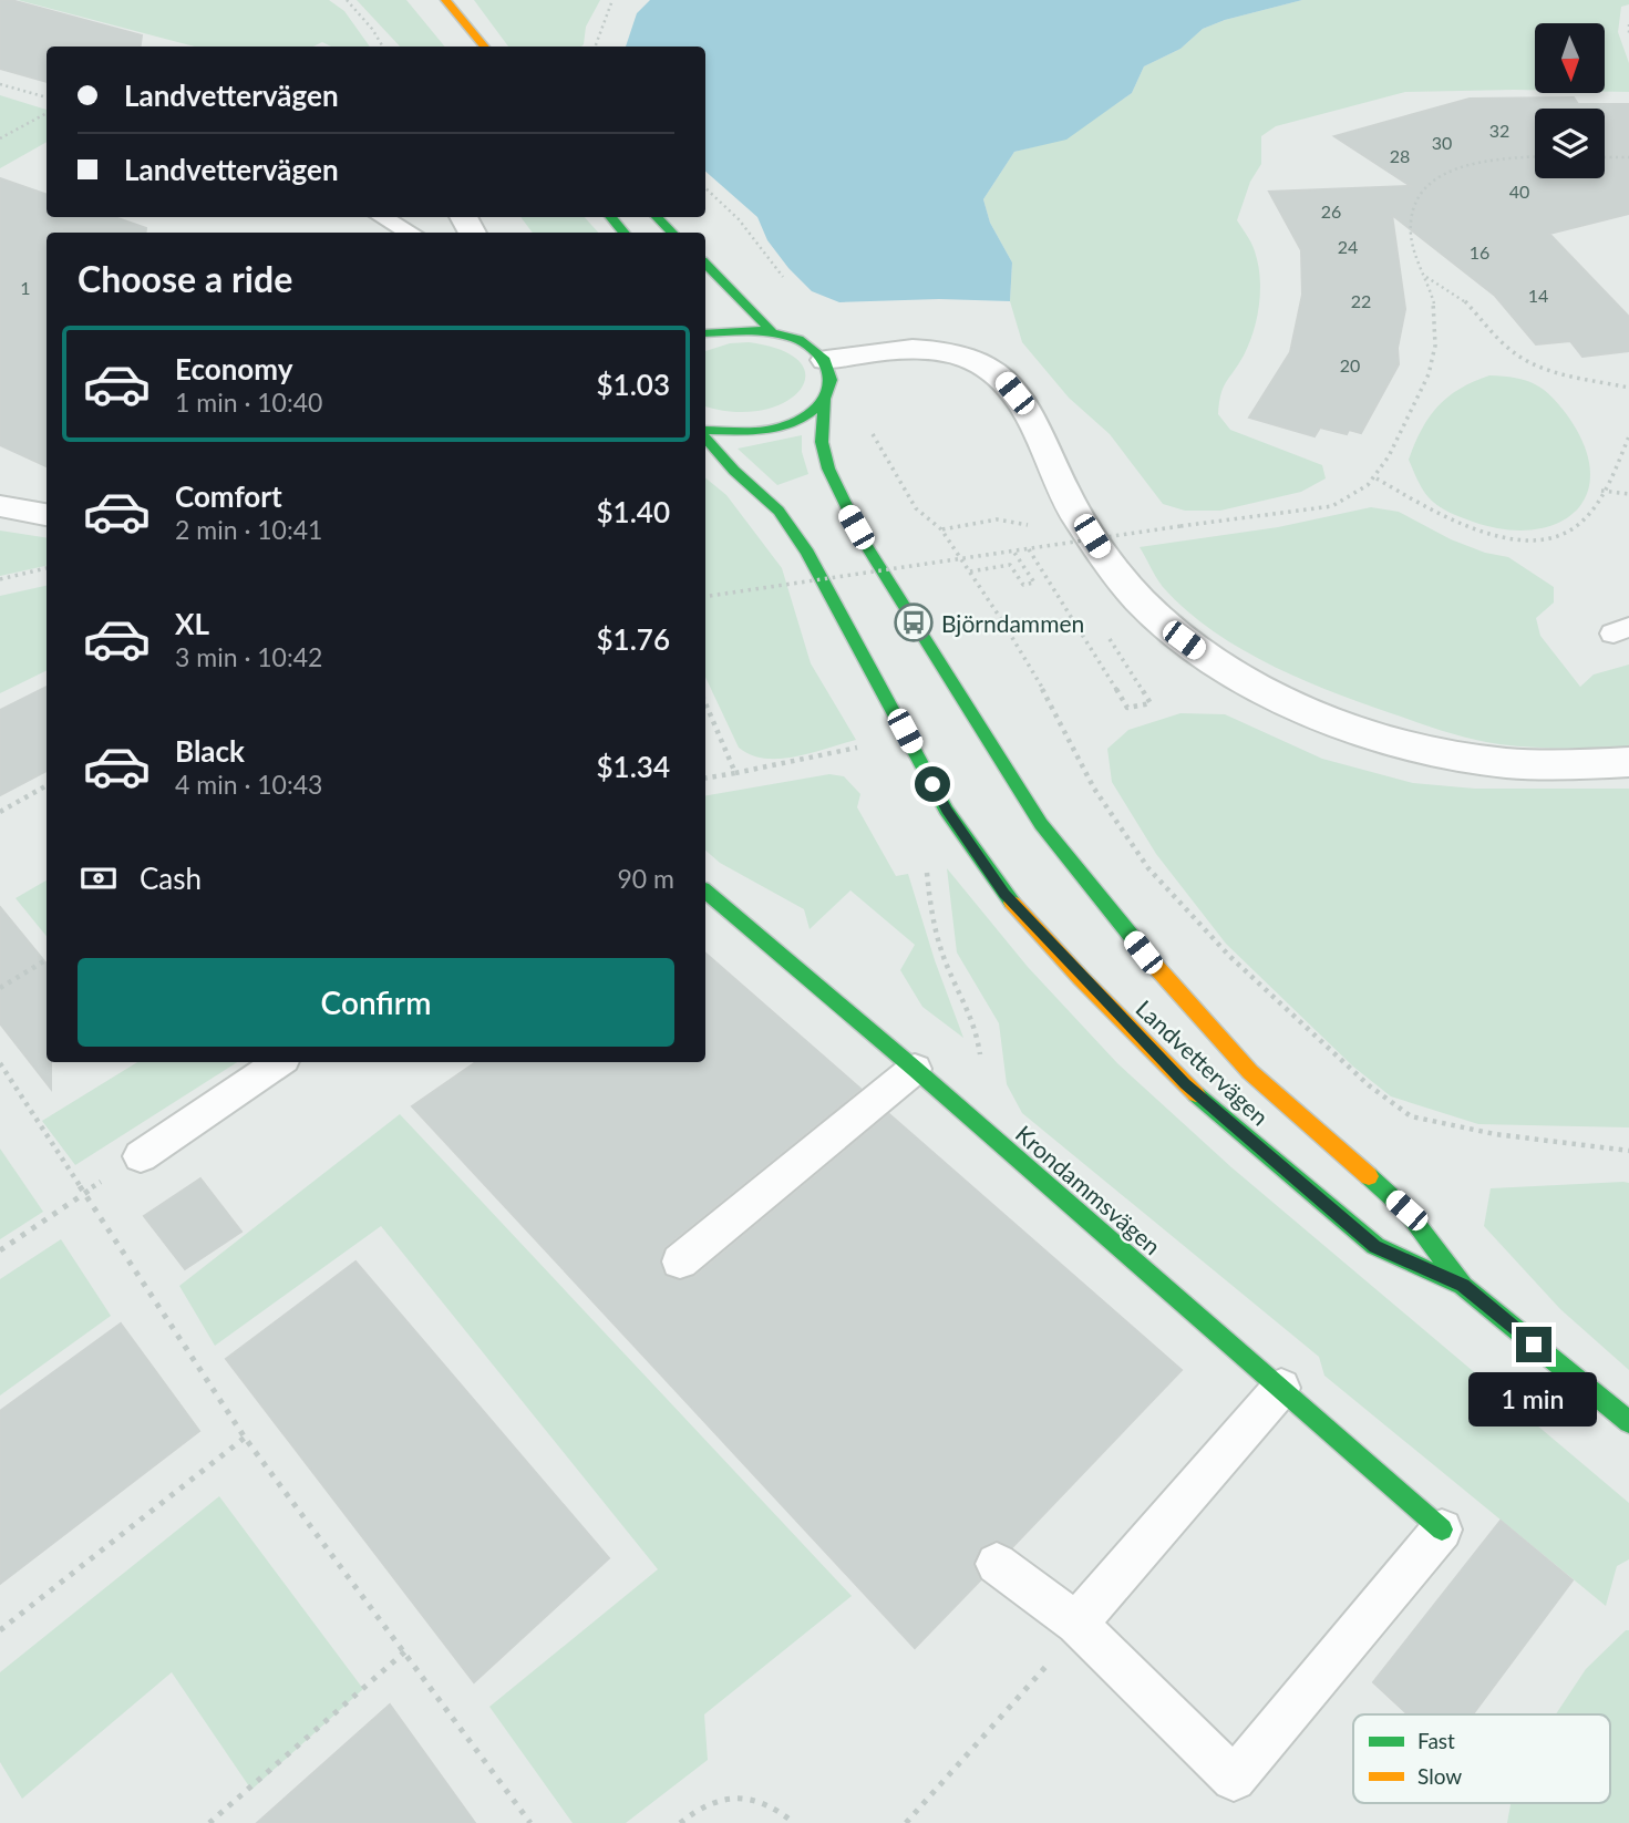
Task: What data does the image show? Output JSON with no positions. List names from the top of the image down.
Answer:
{
  "streets": {
    "street": ["Landvettervägen", "Krondammsvägen"]
  },
  "places": {
    "bus stop": ["Björndammen"]
  },
  "house_numbers": [
    "32",
    "30",
    "28",
    "40",
    "26",
    "24",
    "16",
    "1",
    "14",
    "22",
    "20"
  ],
  "legend": ["Fast", "Slow"],
  "north": "bottom",
  "page": {
    "banner": ["Landvettervägen", "Landvettervägen"],
    "heading": "Choose a ride",
    "list": [
      {
        "name": "Economy",
        "note": "1 min · 10:40",
        "value": "$1.03"
      },
      {
        "name": "Comfort",
        "note": "2 min · 10:41",
        "value": "$1.40"
      },
      {
        "name": "XL",
        "note": "3 min · 10:42",
        "value": "$1.76"
      },
      {
        "name": "Black",
        "note": "4 min · 10:43",
        "value": "$1.34"
      }
    ],
    "pay": ["Cash", "90 m"],
    "buttons": "Confirm",
    "bubble": "1 min"
  }
}
